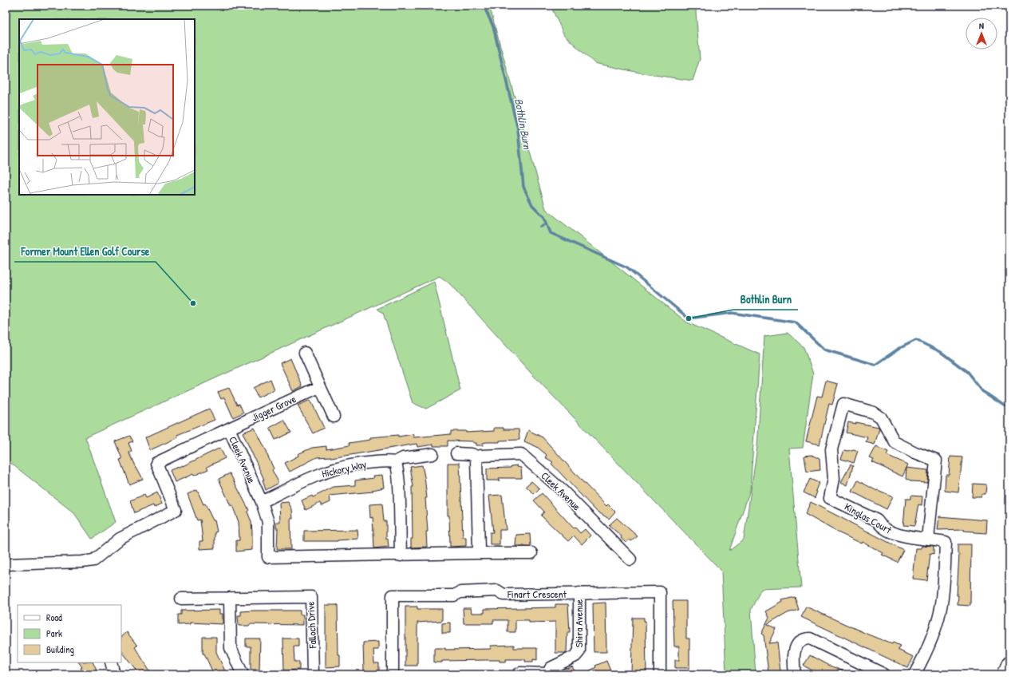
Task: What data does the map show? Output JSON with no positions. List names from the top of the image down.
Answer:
{
  "streets": {
    "street": [
      "Jigger Grove",
      "Cleek Avenue",
      "Hickory Way",
      "Kinglas Court",
      "Finart Crescent",
      "Shira Avenue",
      "Falloch Drive"
    ]
  },
  "crossings": [
    ["Jigger Grove", "Cleek Avenue"],
    ["Cleek Avenue", "Hickory Way"],
    ["Finart Crescent", "Shira Avenue"]
  ],
  "water": ["Bothlin Burn"],
  "places": ["Former Mount Ellen Golf Course", "Bothlin Burn"],
  "legend": ["Road", "Park", "Building"],
  "north": "top"
}
